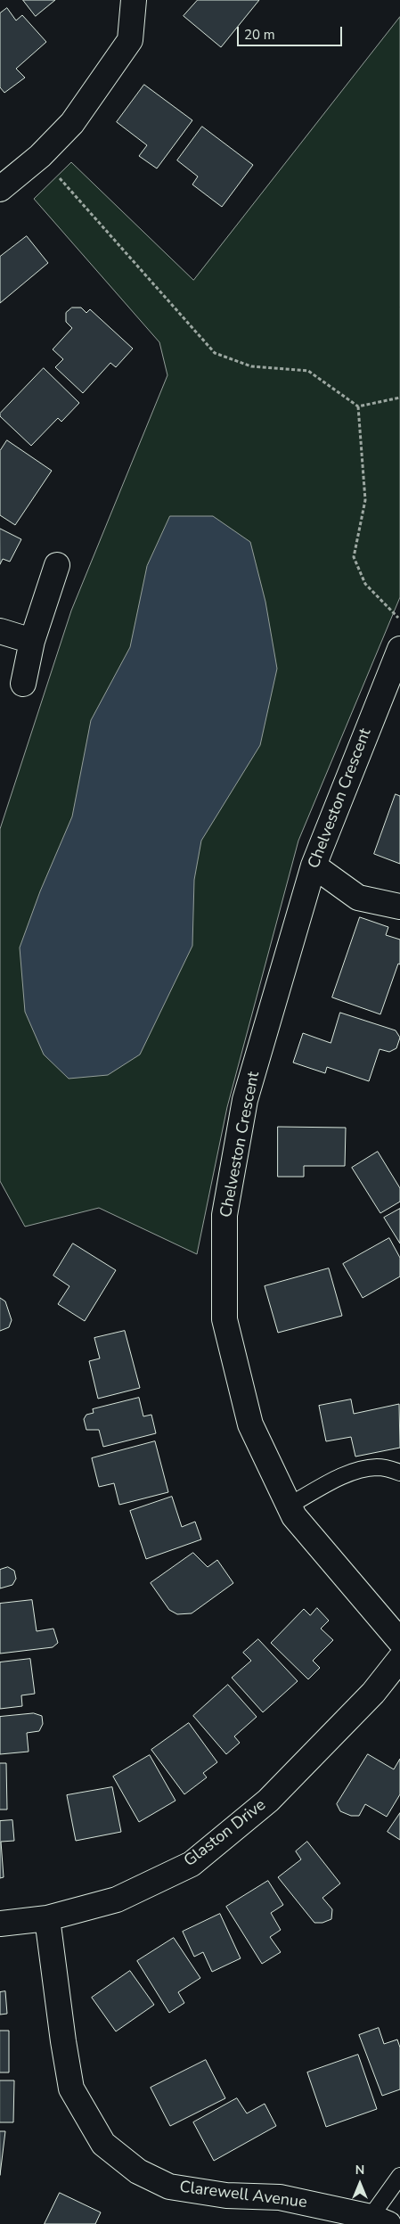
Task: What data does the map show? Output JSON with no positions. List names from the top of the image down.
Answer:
{
  "streets": {
    "street": ["Chelveston Crescent", "Glaston Drive", "Clarewell Avenue"]
  },
  "crossings": [
    ["Glaston Drive", "Clarewell Avenue"]
  ],
  "scale_bar": "20 m",
  "north": "top"
}
